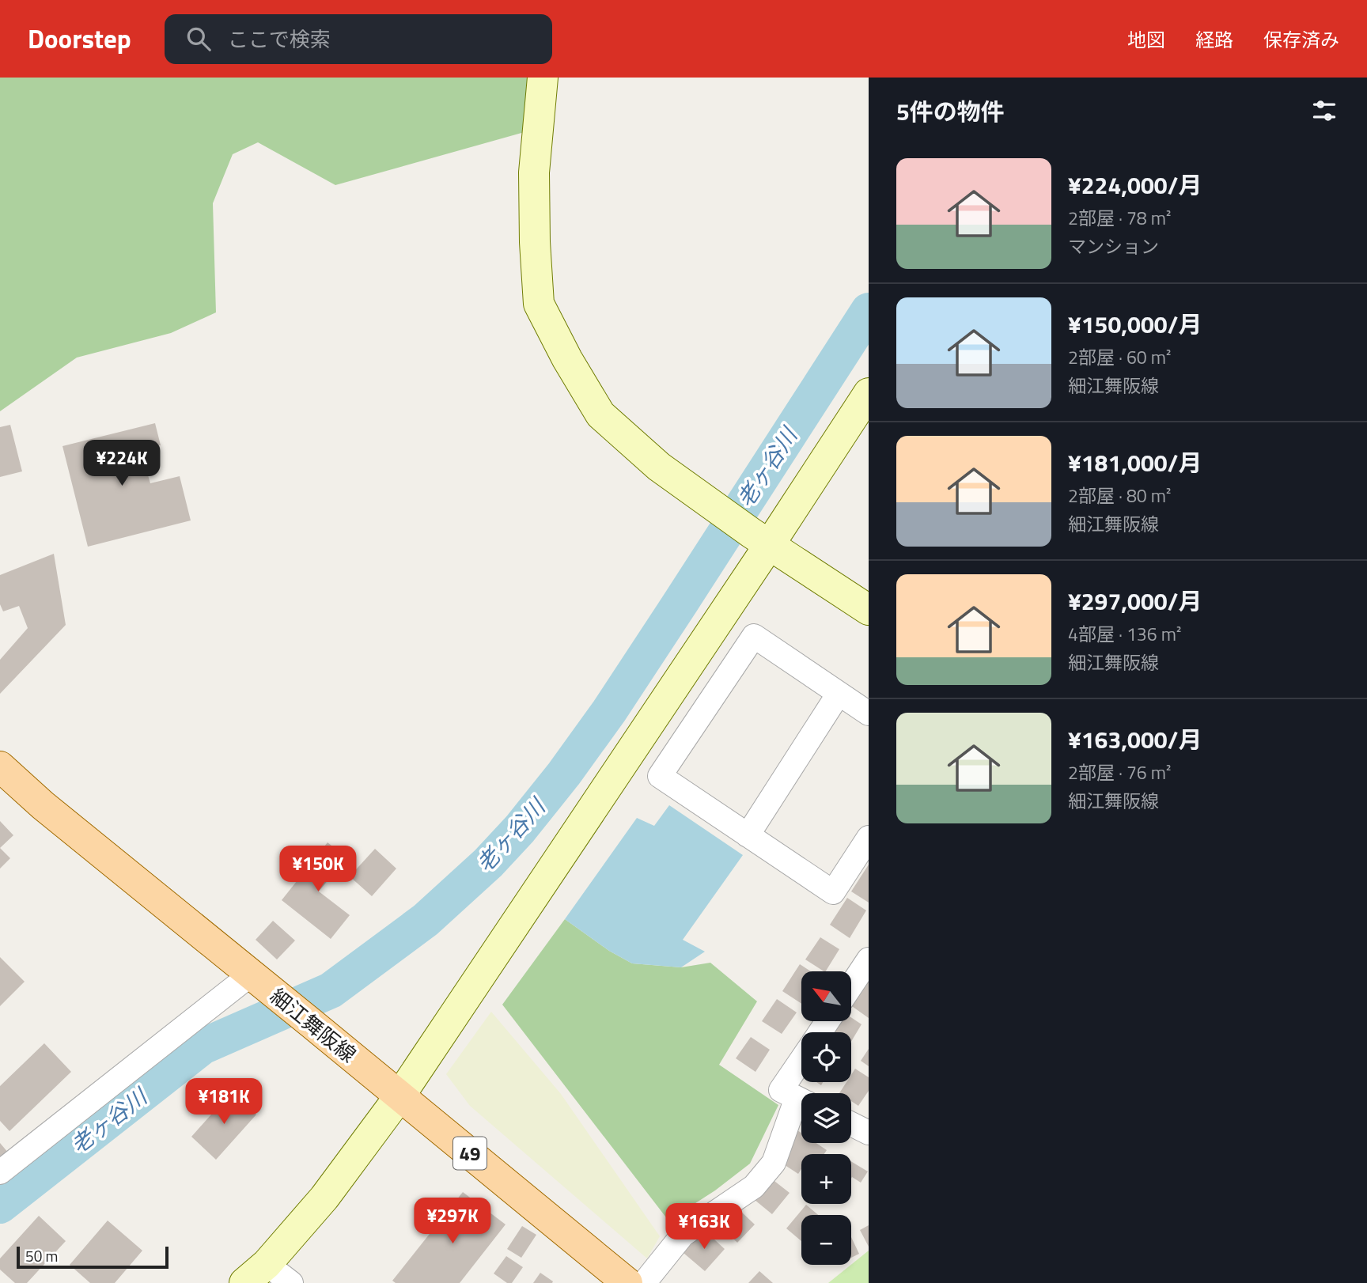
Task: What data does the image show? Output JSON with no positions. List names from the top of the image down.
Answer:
{
  "streets": {
    "main road": ["細江舞阪線", "49"]
  },
  "water": ["老ヶ谷川"],
  "scale_bar": "50 m",
  "north": "top left",
  "page": {
    "header": "Doorstep",
    "search": "ここで検索",
    "nav": ["地図", "経路", "保存済み"],
    "heading": "5件の物件",
    "list": [
      {
        "name": "¥224,000/月",
        "note": "2部屋 · 78 m² · マンション"
      },
      {
        "name": "¥150,000/月",
        "note": "2部屋 · 60 m² · 細江舞阪線"
      },
      {
        "name": "¥181,000/月",
        "note": "2部屋 · 80 m² · 細江舞阪線"
      },
      {
        "name": "¥297,000/月",
        "note": "4部屋 · 136 m² · 細江舞阪線"
      },
      {
        "name": "¥163,000/月",
        "note": "2部屋 · 76 m² · 細江舞阪線"
      }
    ],
    "price": [
      "¥224K",
      "¥150K",
      "¥181K",
      "¥297K",
      "¥163K"
    ],
    "map_buttons": ["+", "−"],
    "scale": "50 m"
  }
}
